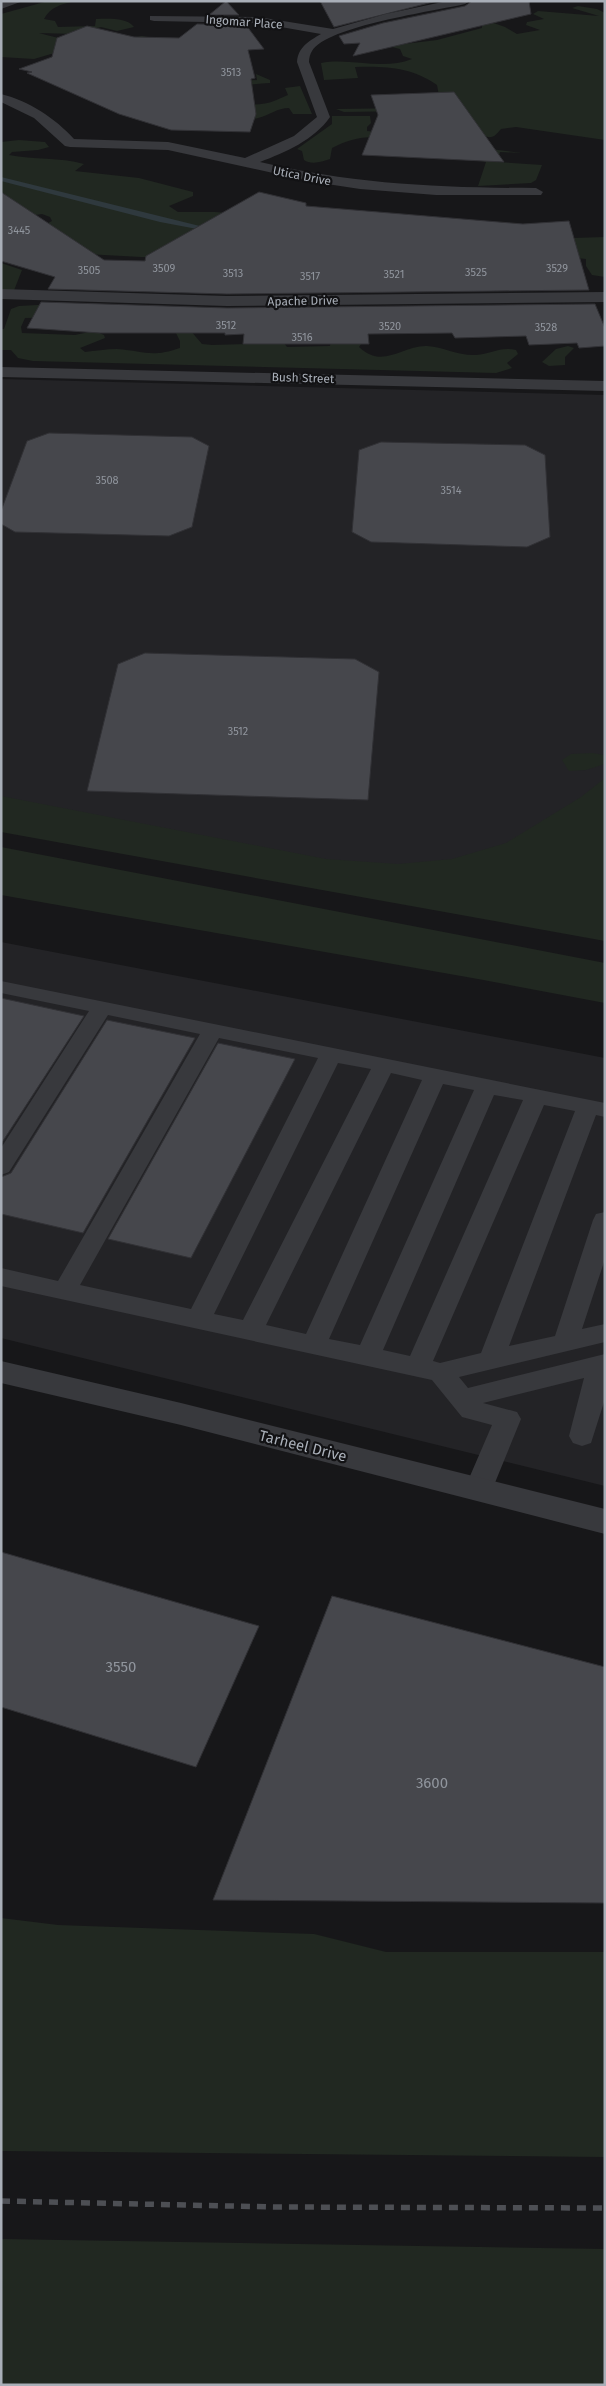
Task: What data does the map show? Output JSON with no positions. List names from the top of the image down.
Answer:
{
  "streets": {
    "street": [
      "Ingomar Place",
      "Utica Drive",
      "Apache Drive",
      "Bush Street",
      "Tarheel Drive"
    ]
  },
  "house_numbers": [
    "3513",
    "3445",
    "3509",
    "3529",
    "3505",
    "3525",
    "3513",
    "3521",
    "3517",
    "3512",
    "3520",
    "3528",
    "3516",
    "3508",
    "3514",
    "3512",
    "3550",
    "3600"
  ]
}
